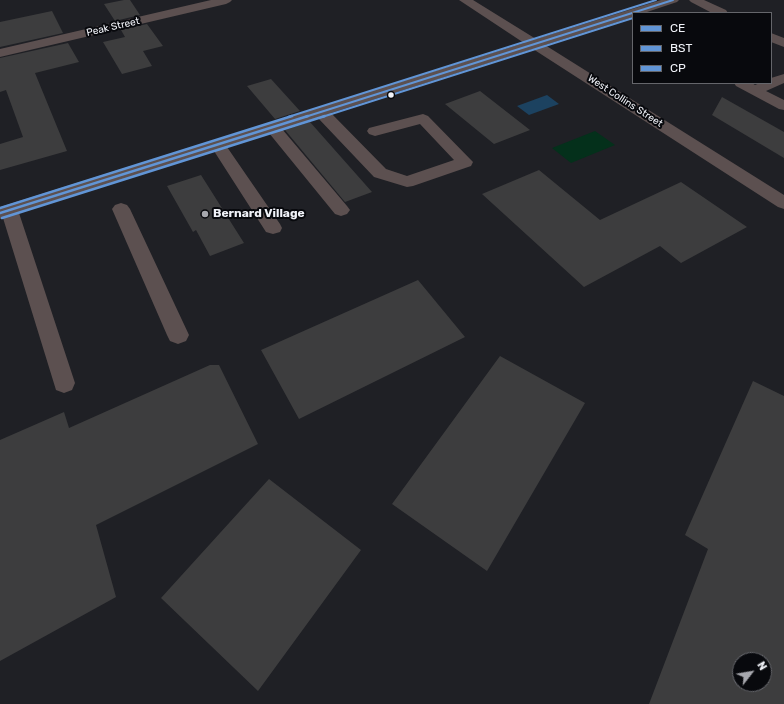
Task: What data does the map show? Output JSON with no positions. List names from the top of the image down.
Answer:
{
  "streets": {
    "street": ["Peak Street", "West Collins Street"]
  },
  "places": ["Bernard Village"],
  "lines": ["transit line CE", "transit line CP", "transit line BST"],
  "legend": ["CE", "BST", "CP"],
  "north": "top right"
}
